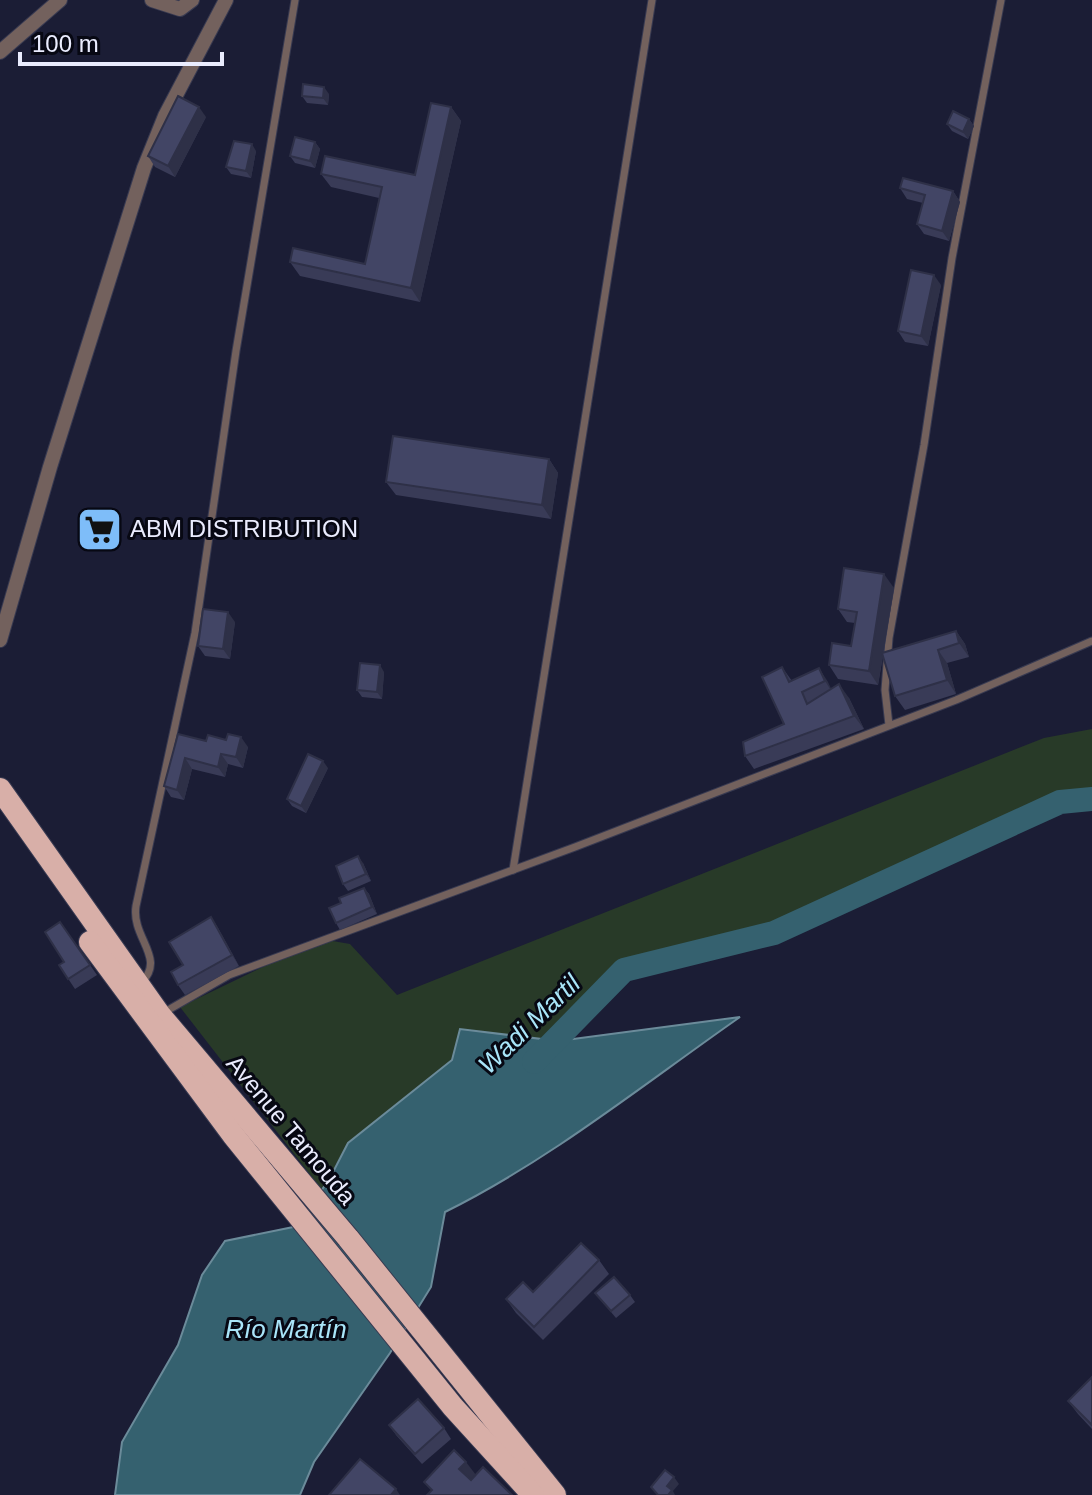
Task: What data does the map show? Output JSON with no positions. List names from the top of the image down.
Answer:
{
  "streets": {
    "highway": ["Avenue Tamouda"]
  },
  "water": ["Wadi Martil", "Río Martín"],
  "places": {
    "supermarket": ["ABM DISTRIBUTION"]
  },
  "scale_bar": "100 m"
}
